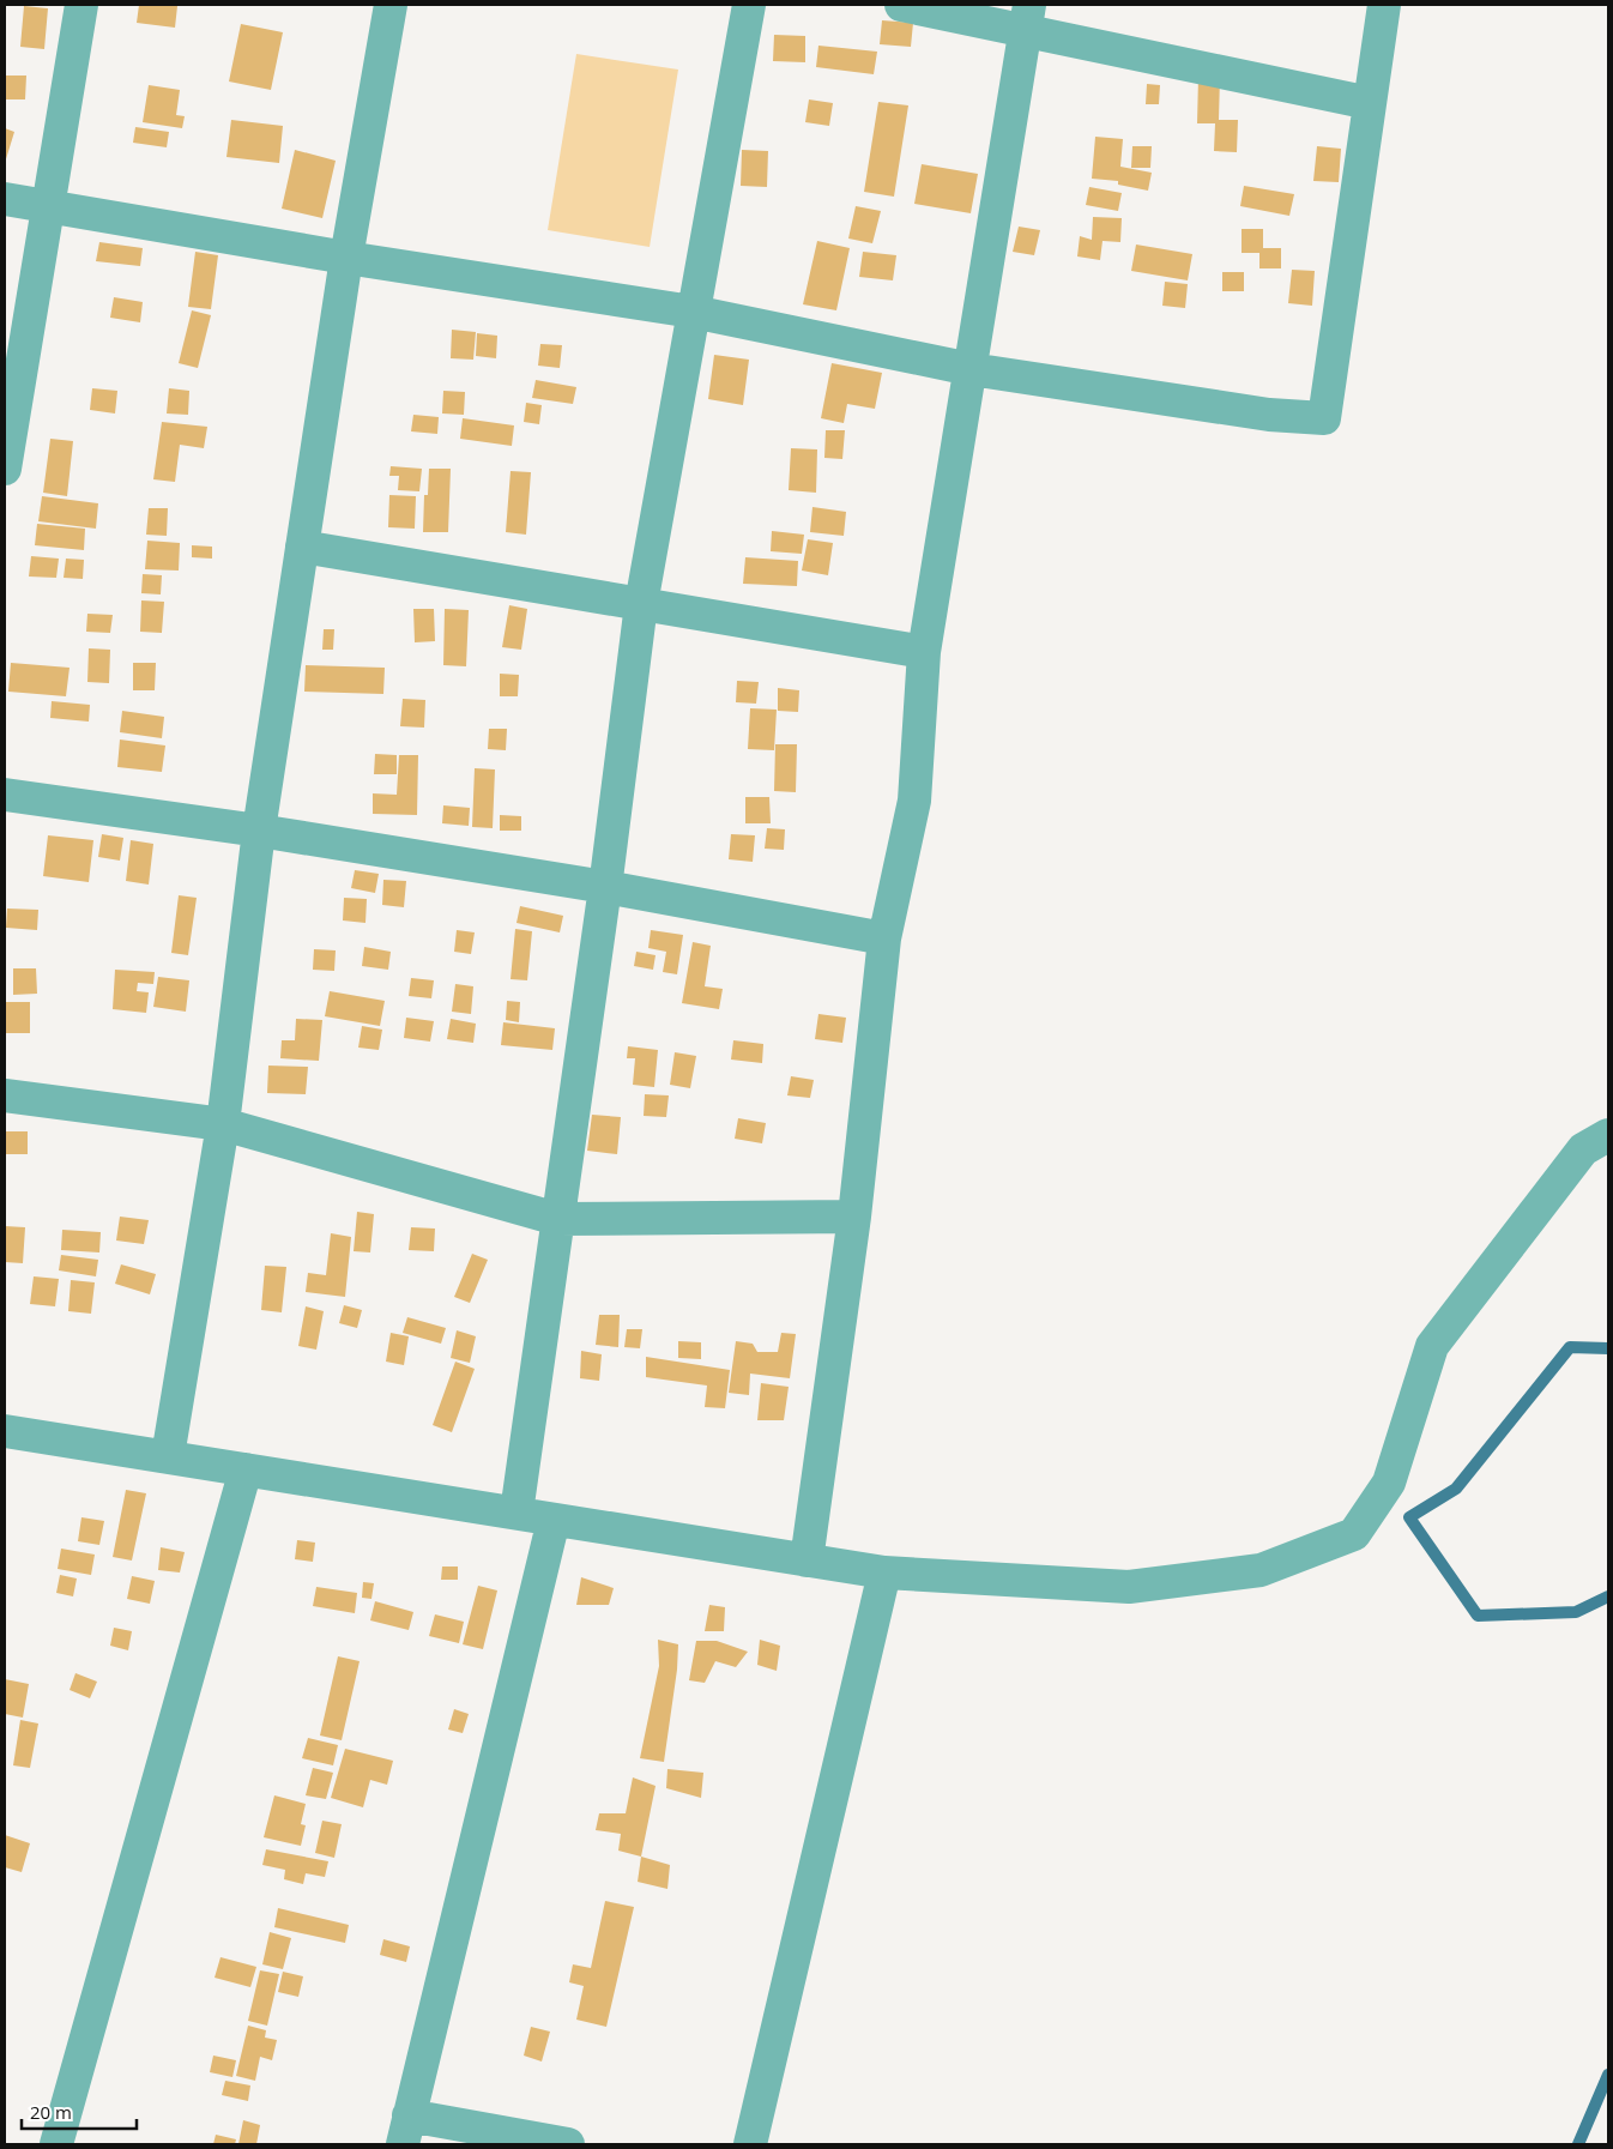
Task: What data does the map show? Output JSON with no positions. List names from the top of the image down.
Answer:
{
  "scale_bar": "20 m"
}
